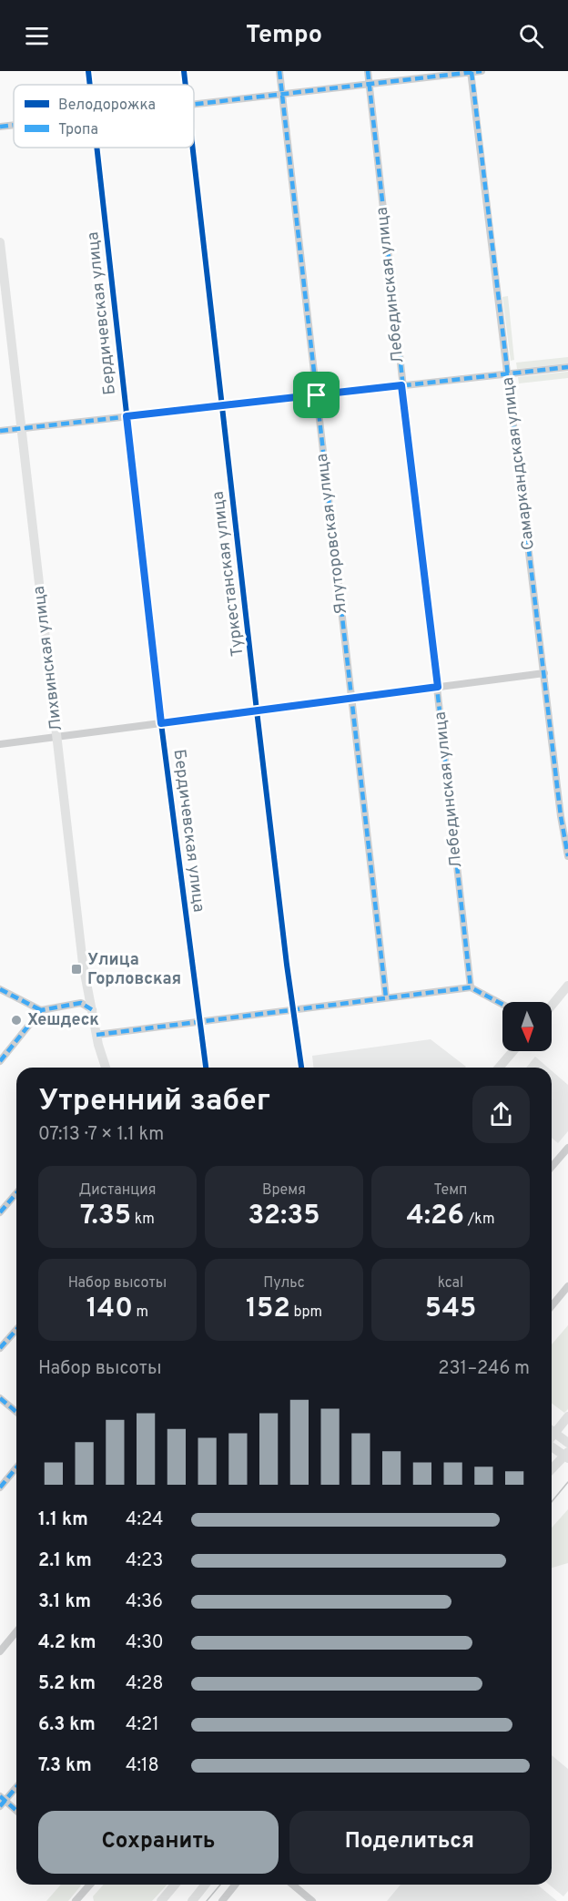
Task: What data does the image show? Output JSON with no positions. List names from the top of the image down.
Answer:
{
  "streets": {
    "main road": ["Лихвинская улица"],
    "street": [
      "Лебединская улица",
      "Бердичевская улица",
      "Самаркандская улица",
      "Ялуторовская улица",
      "Туркестанская улица"
    ]
  },
  "places": {
    "transit": ["Улица Горловская"],
    "other": ["Хешдеск"]
  },
  "legend": ["Велодорожка", "Тропа"],
  "north": "bottom",
  "page": {
    "header": "Tempo",
    "heading": ["Утренний забег", "07:13 · 7 × 1.1 km"],
    "stats": [
      ["Дистанция", "7.35 km"],
      ["Время", "32:35"],
      ["Темп", "4:26 /km"],
      ["Набор высоты", "140 m"],
      ["Пульс", "152 bpm"],
      ["kcal", "545"]
    ],
    "chart": ["Набор высоты", "231–246 m"],
    "list": [
      {
        "name": "1.1 km",
        "note": "4:24"
      },
      {
        "name": "2.1 km",
        "note": "4:23"
      },
      {
        "name": "3.1 km",
        "note": "4:36"
      },
      {
        "name": "4.2 km",
        "note": "4:30"
      },
      {
        "name": "5.2 km",
        "note": "4:28"
      },
      {
        "name": "6.3 km",
        "note": "4:21"
      },
      {
        "name": "7.3 km",
        "note": "4:18"
      }
    ],
    "buttons": ["Сохранить", "Поделиться"]
  }
}
